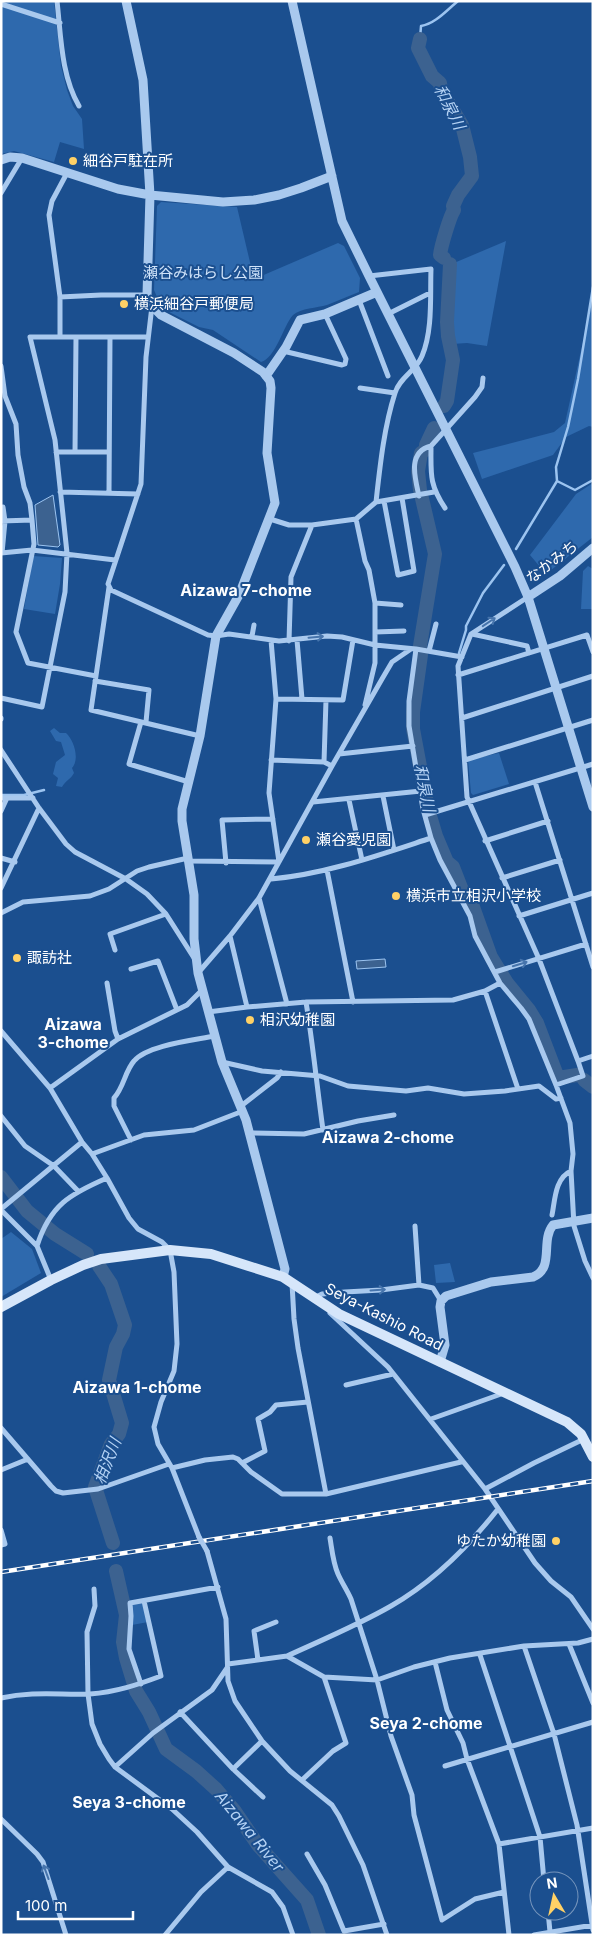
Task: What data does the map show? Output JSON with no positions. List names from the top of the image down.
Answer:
{
  "streets": {
    "main road": ["Seya-Kashio Road"],
    "street": ["なかみち"]
  },
  "districts": [
    "Aizawa 7-chome",
    "Aizawa 3-chome",
    "Aizawa 2-chome",
    "Aizawa 1-chome",
    "Seya 2-chome",
    "Seya 3-chome"
  ],
  "water": ["和泉川", "相沢川", "Aizawa River"],
  "parks": ["瀬谷みはらし公園"],
  "places": [
    "細谷戸駐在所",
    "横浜細谷戸郵便局",
    "瀬谷愛児園",
    "横浜市立相沢小学校",
    "諏訪社",
    "相沢幼稚園",
    "ゆたか幼稚園"
  ],
  "scale_bar": "100 m",
  "north": "top"
}
